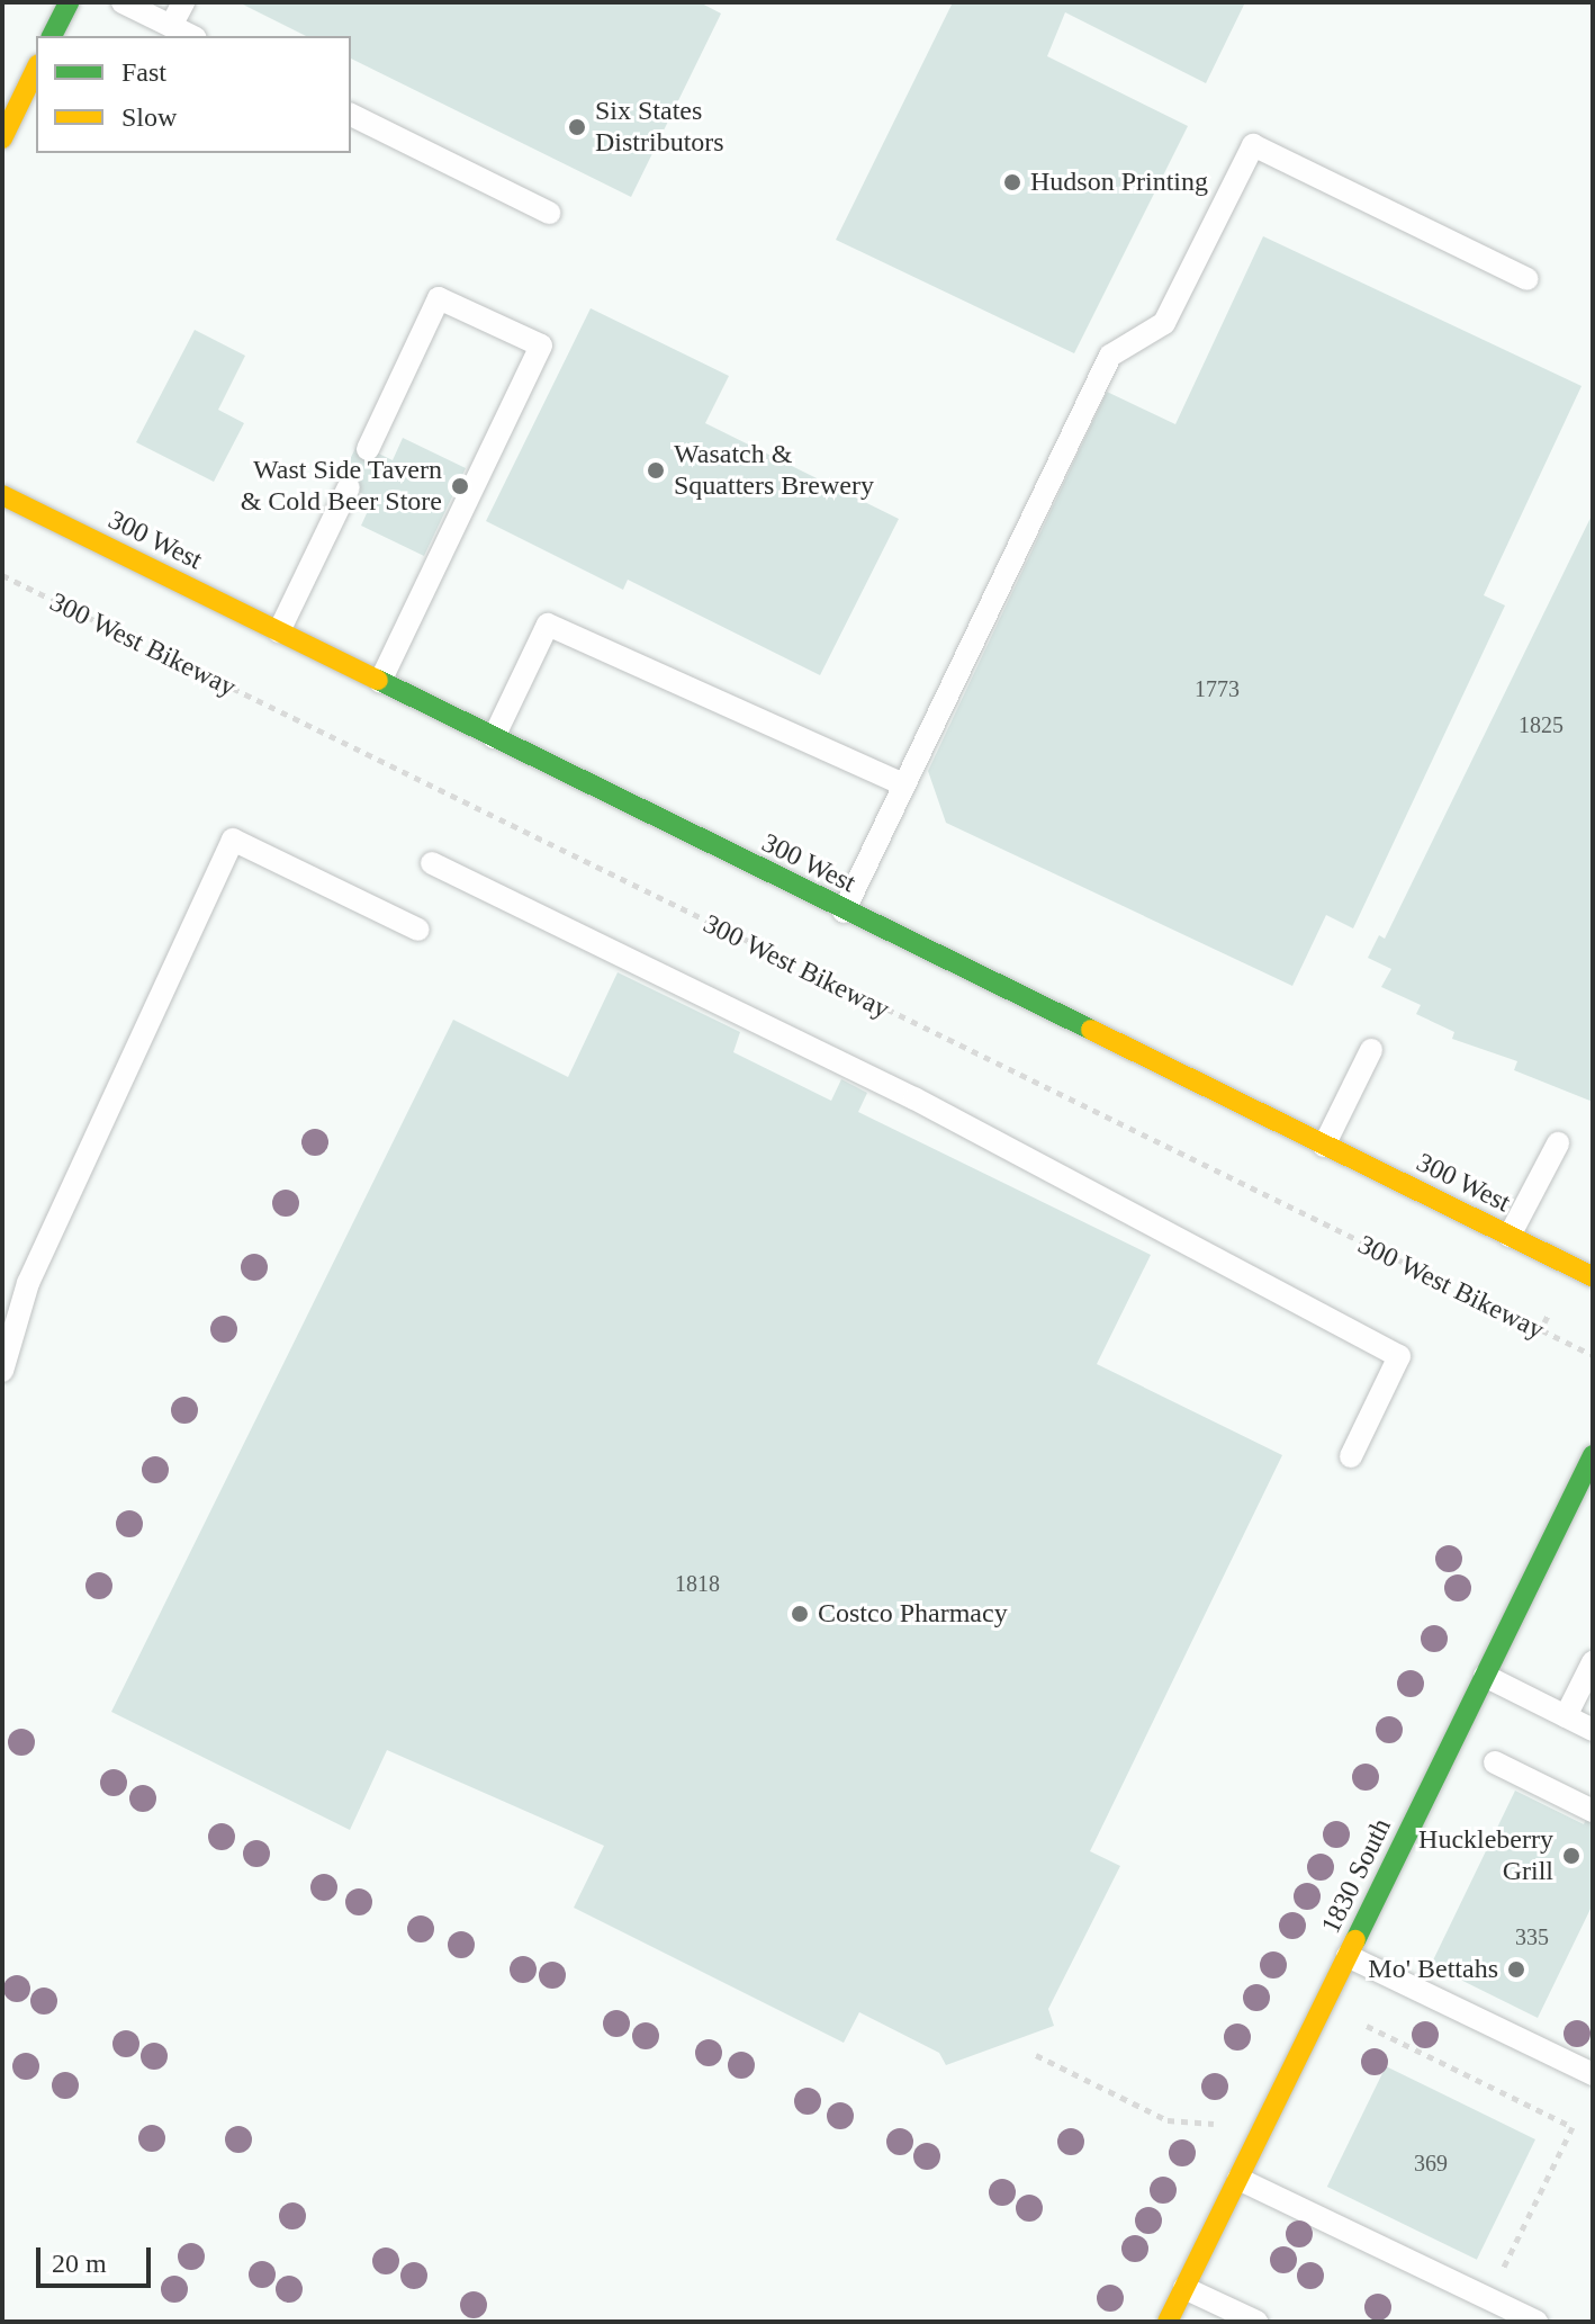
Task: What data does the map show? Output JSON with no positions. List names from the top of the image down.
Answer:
{
  "streets": {
    "main road": ["300 West", "1830 South"],
    "path": ["300 West Bikeway"]
  },
  "places": [
    "Six States Distributors",
    "Hudson Printing",
    "Wasatch & Squatters Brewery",
    "Wast Side Tavern & Cold Beer Store",
    "Costco Pharmacy",
    "Huckleberry Grill",
    "Mo' Bettahs"
  ],
  "house_numbers": [
    "1773",
    "1825",
    "1818",
    "335",
    "369"
  ],
  "legend": ["Fast", "Slow"],
  "scale_bar": "20 m"
}
